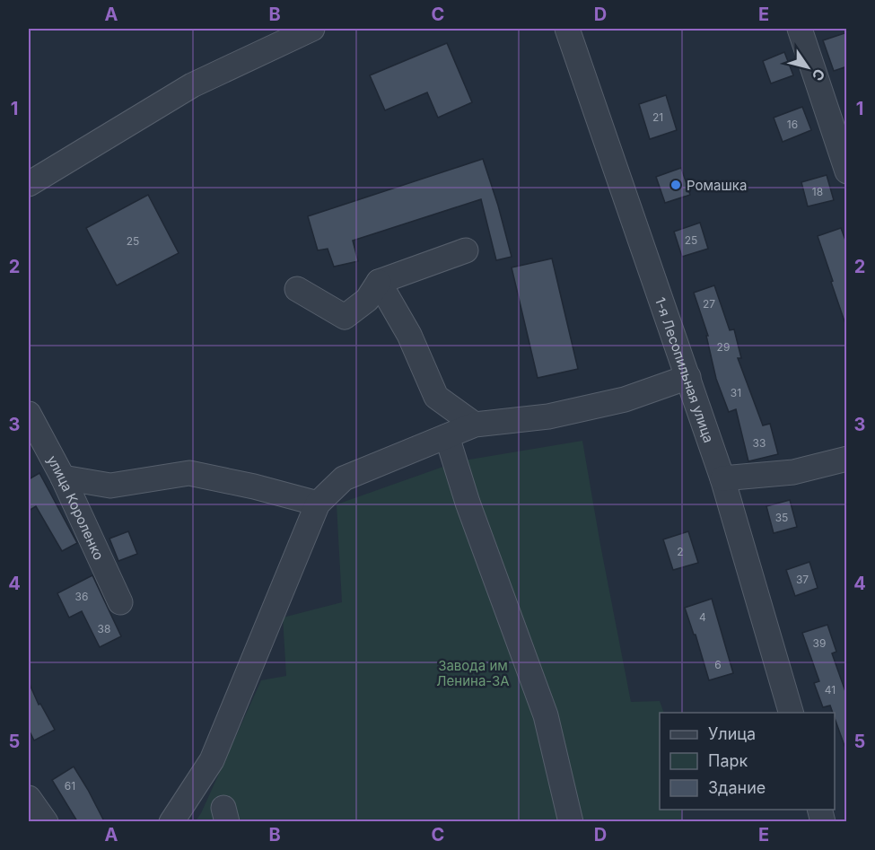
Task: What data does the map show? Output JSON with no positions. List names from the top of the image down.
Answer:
{
  "streets": {
    "street": ["1-я Лесопильная улица", "улица Короленко"]
  },
  "parks": ["Завода им Ленина-3А"],
  "places": ["Ромашка"],
  "house_numbers": [
    "21",
    "16",
    "18",
    "25",
    "25",
    "27",
    "29",
    "31",
    "33",
    "35",
    "2",
    "37",
    "36",
    "4",
    "38",
    "39",
    "6",
    "41",
    "61"
  ],
  "legend": ["Улица", "Парк", "Здание"],
  "north": "bottom right",
  "grid": {
    "columns": [
      "A",
      "B",
      "C",
      "D",
      "E"
    ],
    "rows": [
      "1",
      "2",
      "3",
      "4",
      "5"
    ]
  }
}
